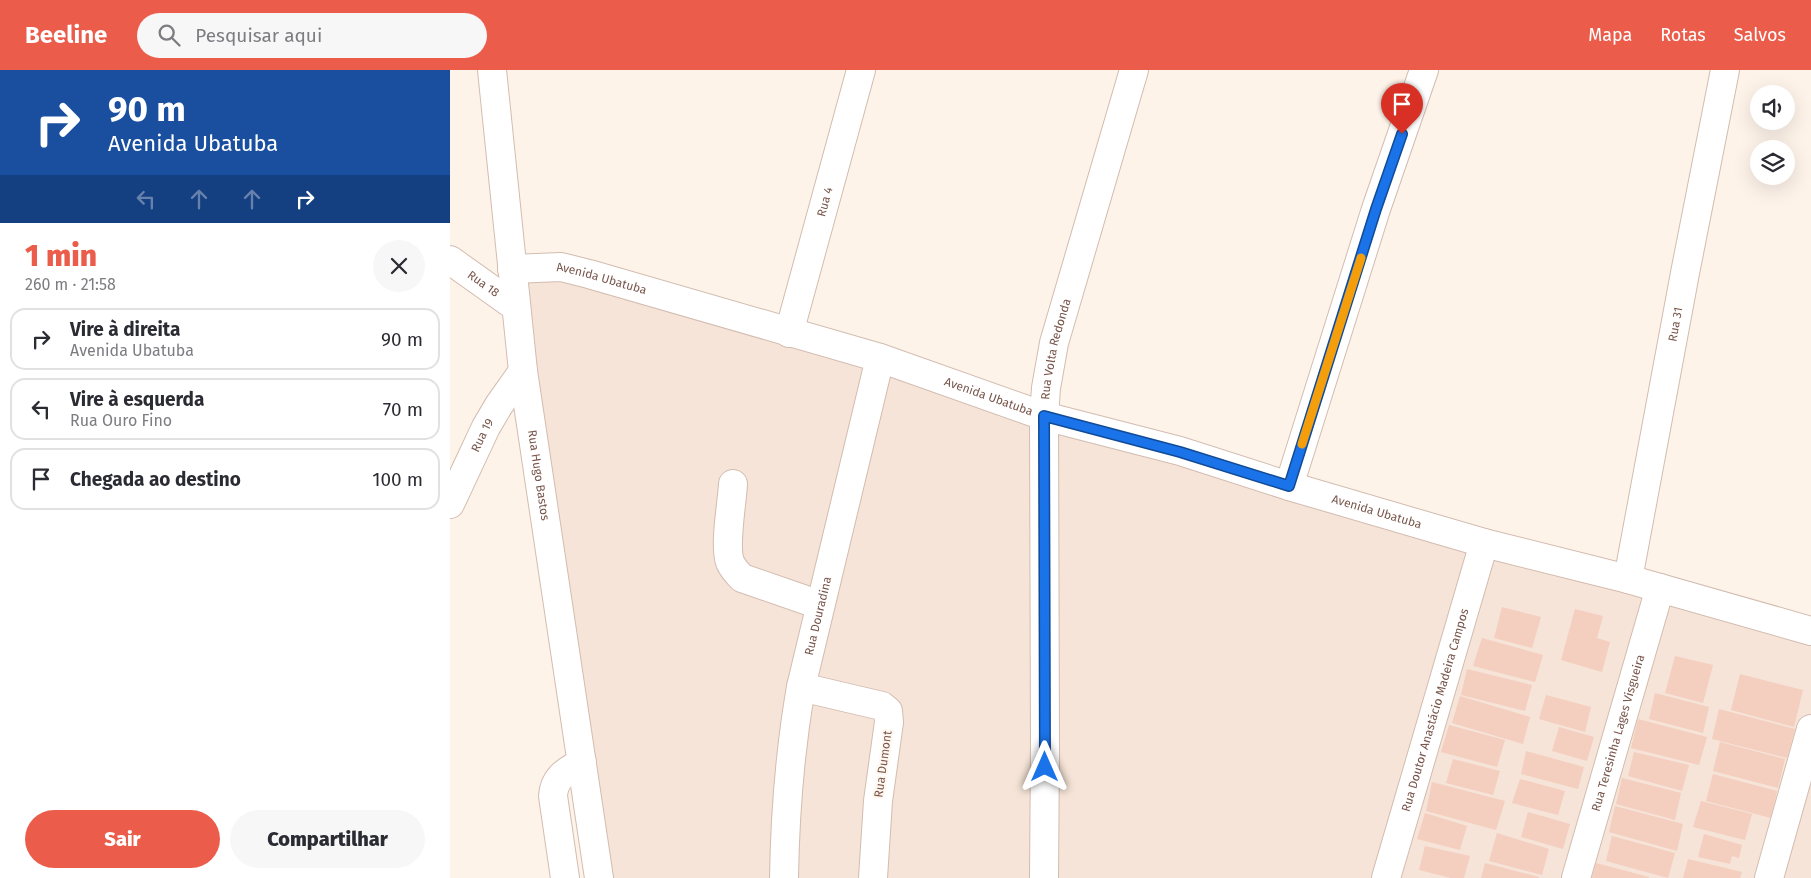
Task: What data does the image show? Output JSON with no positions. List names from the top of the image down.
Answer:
{
  "streets": {
    "street": [
      "Rua 4",
      "Avenida Ubatuba",
      "Rua 18",
      "Rua 31",
      "Rua Volta Redonda",
      "Rua 19",
      "Rua Hugo Bastos",
      "Rua Douradina",
      "Rua Doutor Anastácio Madeira Campos",
      "Rua Teresinha Lages Visgueira",
      "Rua Dumont"
    ]
  },
  "crossings": [
    ["Rua 4", "Avenida Ubatuba"],
    ["Avenida Ubatuba", "Rua 31"],
    ["Avenida Ubatuba", "Rua Volta Redonda"],
    ["Avenida Ubatuba", "Rua Hugo Bastos"],
    ["Avenida Ubatuba", "Rua Douradina"],
    ["Avenida Ubatuba", "Rua Doutor Anastácio Madeira Campos"],
    ["Avenida Ubatuba", "Rua Teresinha Lages Visgueira"],
    ["Rua 18", "Rua Hugo Bastos"],
    ["Rua 19", "Rua Hugo Bastos"],
    ["Rua Douradina", "Rua Dumont"]
  ],
  "page": {
    "header": "Beeline",
    "search": "Pesquisar aqui",
    "nav": ["Mapa", "Rotas", "Salvos"],
    "turn": ["90 m", "Avenida Ubatuba"],
    "heading": ["1 min", "260 m · 21:58"],
    "list": [
      {
        "name": "Vire à direita",
        "note": "Avenida Ubatuba",
        "value": "90 m"
      },
      {
        "name": "Vire à esquerda",
        "note": "Rua Ouro Fino",
        "value": "70 m"
      },
      {
        "name": "Chegada ao destino",
        "value": "100 m"
      }
    ],
    "buttons": ["Sair", "Compartilhar"]
  }
}
